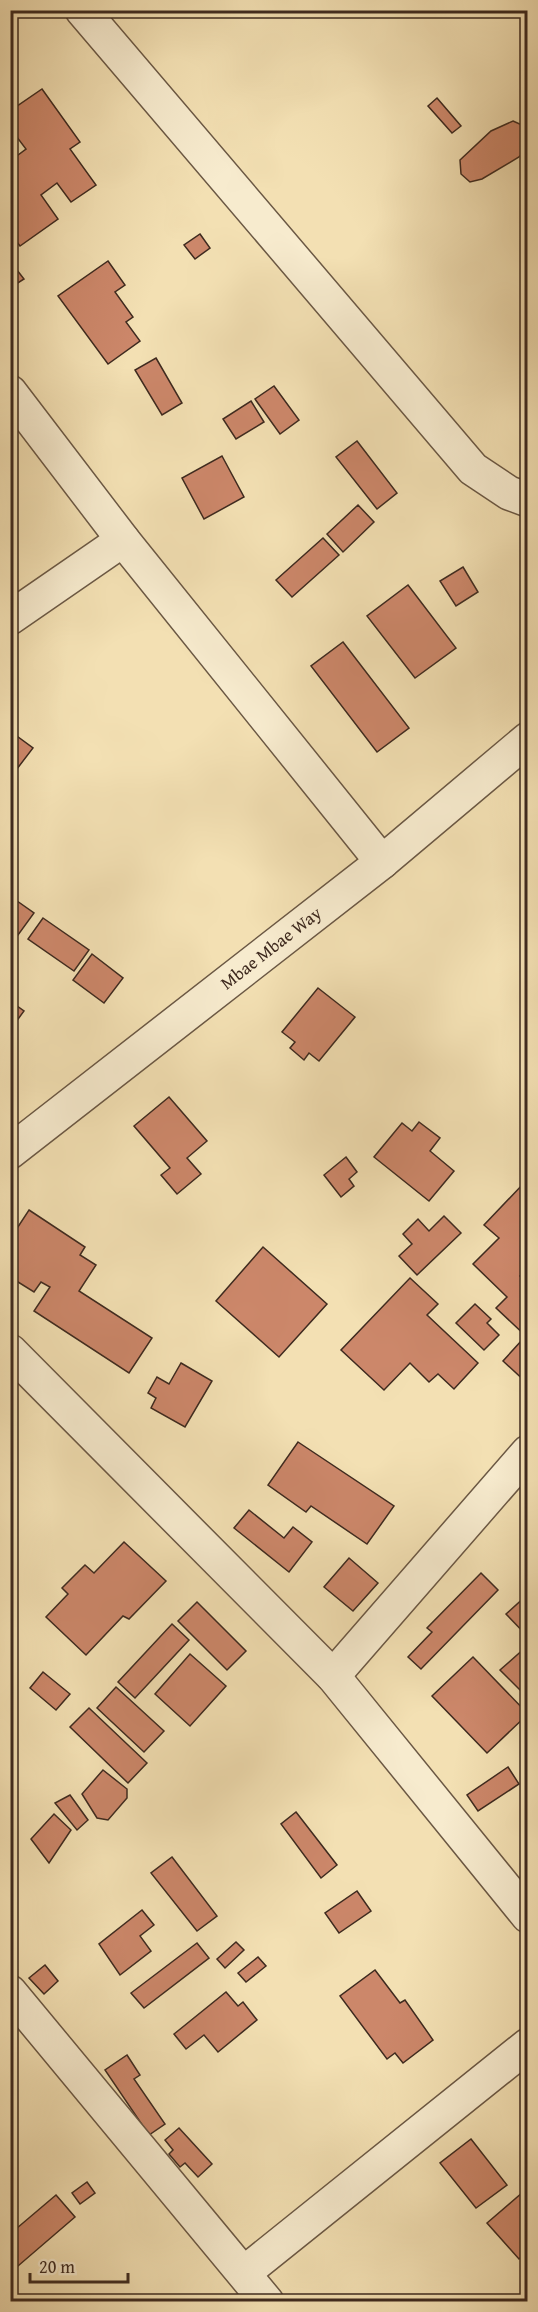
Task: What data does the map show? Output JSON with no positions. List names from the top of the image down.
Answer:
{
  "streets": {
    "street": ["Mbae Mbae Way"]
  },
  "scale_bar": "20 m"
}
